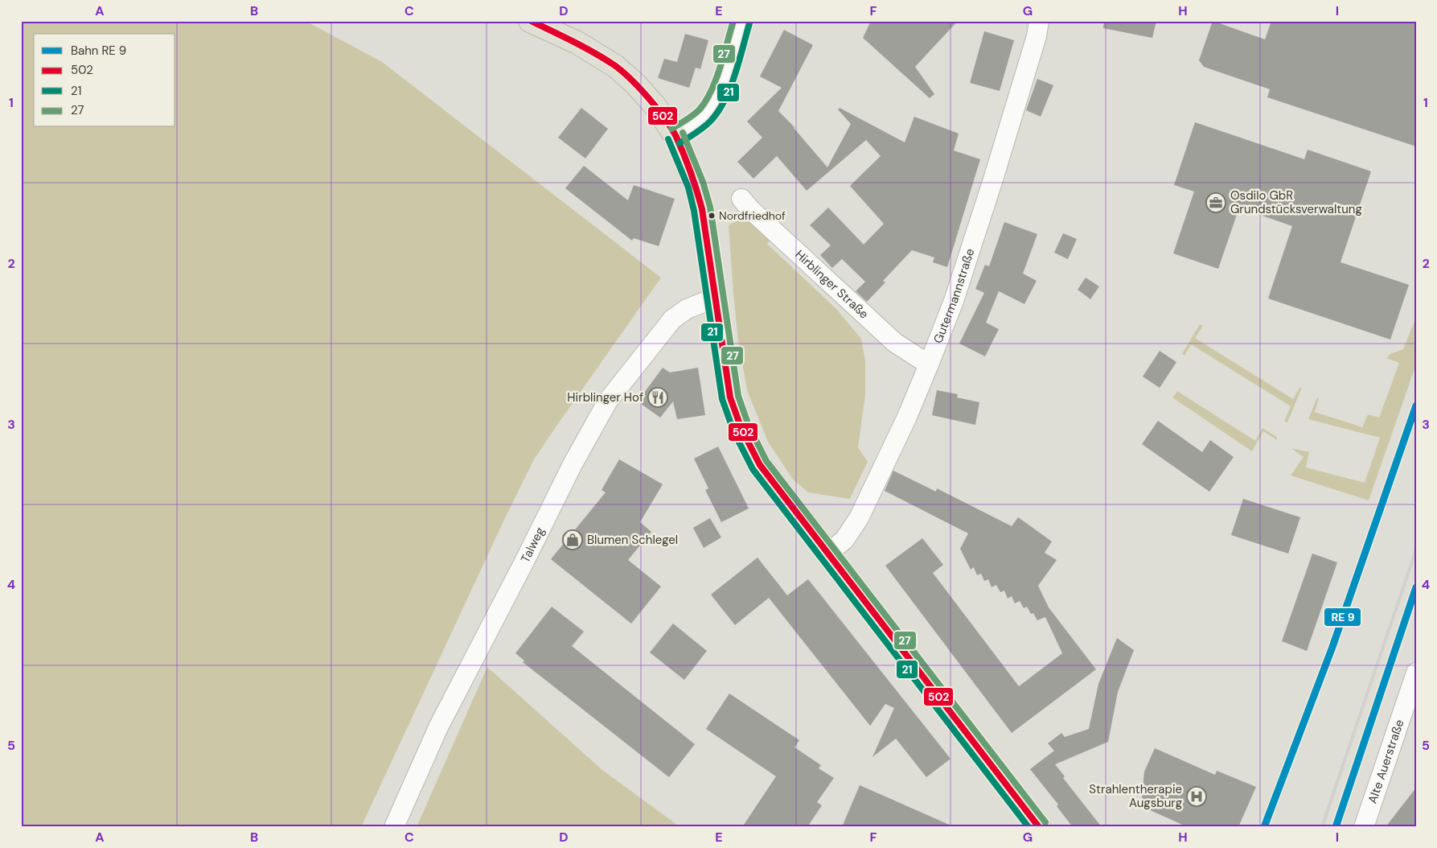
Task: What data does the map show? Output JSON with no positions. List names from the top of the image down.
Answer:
{
  "streets": {
    "street": [
      "Hirblinger Straße",
      "Gutermannstraße",
      "Talweg",
      "Alte Auerstraße"
    ]
  },
  "crossings": [
    ["Hirblinger Straße", "Gutermannstraße"]
  ],
  "places": {
    "office": ["Osdilo GbR Grundstücksverwaltung"],
    "other": ["Nordfriedhof"],
    "restaurant": ["Hirblinger Hof"],
    "shop": ["Blumen Schlegel"],
    "hospital": ["Strahlentherapie Augsburg"]
  },
  "lines": ["transit line 502", "transit line 27", "transit line 21"],
  "legend": [
    "Bahn RE 9",
    "502",
    "21",
    "27"
  ],
  "grid": {
    "columns": [
      "A",
      "B",
      "C",
      "D",
      "E",
      "F",
      "G",
      "H",
      "I"
    ],
    "rows": [
      "1",
      "2",
      "3",
      "4",
      "5"
    ]
  }
}
